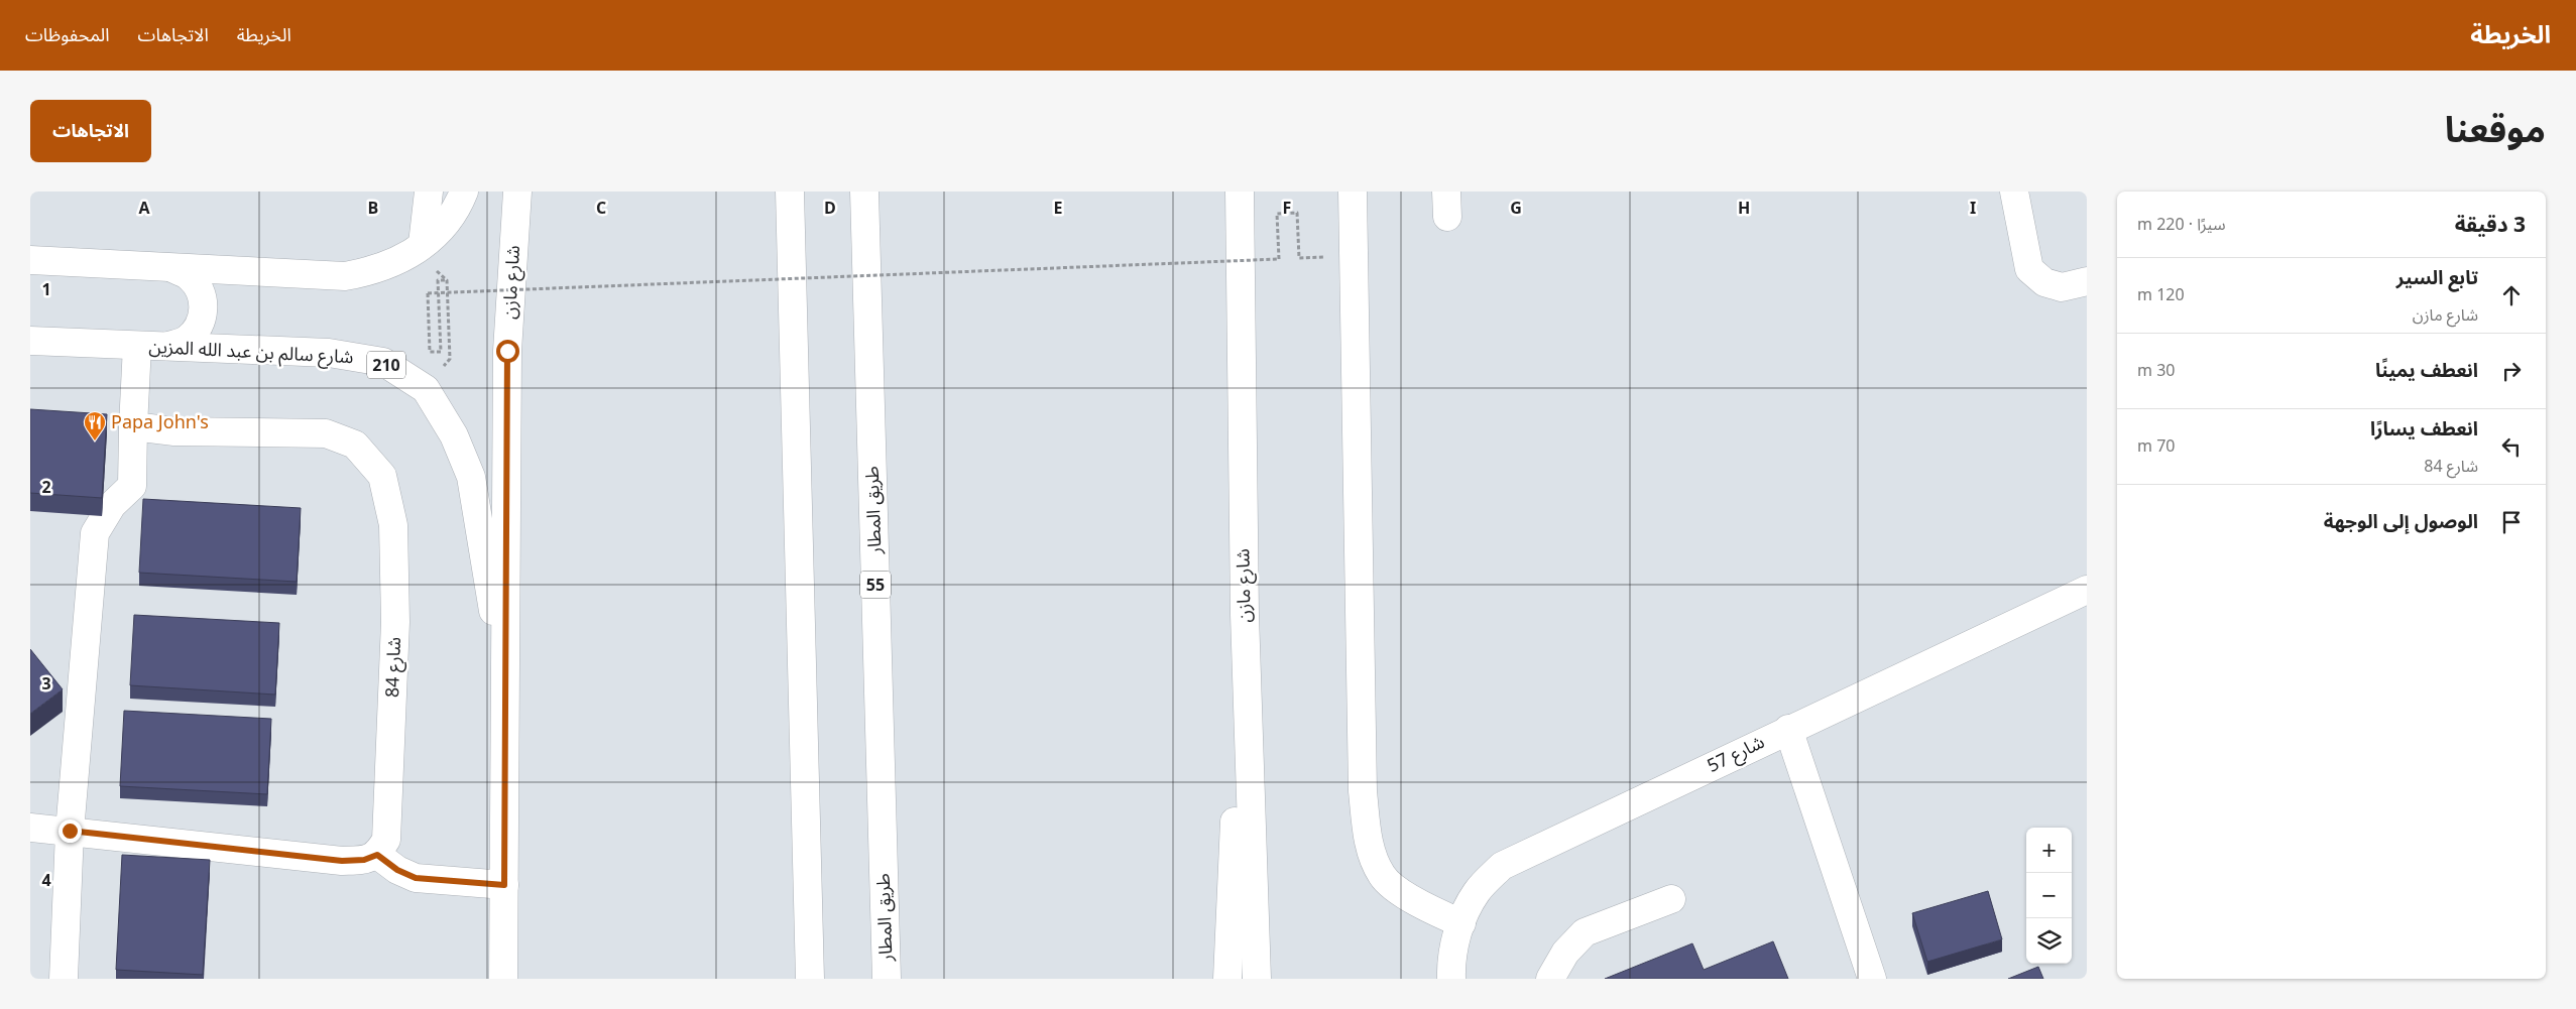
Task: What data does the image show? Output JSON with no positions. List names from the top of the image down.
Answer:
{
  "streets": {
    "main road": [
      "شارع مازن",
      "شارع سالم بن عبد الله المزين",
      "210",
      "طريق المطار",
      "55",
      "شارع 84",
      "شارع 57"
    ]
  },
  "crossings": [
    ["شارع مازن", "شارع سالم بن عبد الله المزين"]
  ],
  "places": {
    "restaurant": ["Papa John's"]
  },
  "page": {
    "header": "الخريطة",
    "nav": ["الخريطة", "الاتجاهات", "المحفوظات"],
    "title": "موقعنا",
    "buttons": "الاتجاهات",
    "heading": ["3 دقيقة", "سيرًا · 220 m"],
    "list": [
      ["تابع السير", "شارع مازن", "120 m"],
      ["انعطف يمينًا", "30 m"],
      ["انعطف يسارًا", "شارع 84", "70 m"],
      "الوصول إلى الوجهة"
    ],
    "map_buttons": ["+", "−"]
  },
  "grid": {
    "columns": [
      "A",
      "B",
      "C",
      "D",
      "E",
      "F",
      "G",
      "H",
      "I"
    ],
    "rows": [
      "1",
      "2",
      "3",
      "4"
    ]
  }
}
